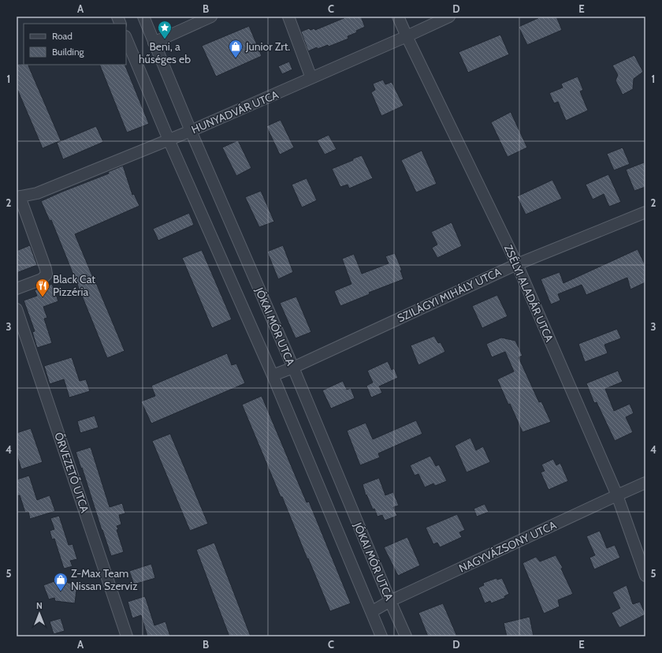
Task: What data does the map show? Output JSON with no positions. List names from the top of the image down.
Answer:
{
  "streets": {
    "street": [
      "HUNYADVÁR UTCA",
      "ZSÉLYI ALADÁR UTCA",
      "SZILÁGYI MIHÁLY UTCA",
      "JÓKAI MÓR UTCA",
      "ŐRVEZETŐ UTCA",
      "NAGYVÁZSONY UTCA"
    ]
  },
  "crossings": [
    ["HUNYADVÁR UTCA", "ZSÉLYI ALADÁR UTCA"],
    ["HUNYADVÁR UTCA", "JÓKAI MÓR UTCA"],
    ["ZSÉLYI ALADÁR UTCA", "SZILÁGYI MIHÁLY UTCA"],
    ["ZSÉLYI ALADÁR UTCA", "NAGYVÁZSONY UTCA"],
    ["SZILÁGYI MIHÁLY UTCA", "JÓKAI MÓR UTCA"],
    ["JÓKAI MÓR UTCA", "NAGYVÁZSONY UTCA"]
  ],
  "places": {
    "place": ["Beni, a hűséges eb"],
    "shop": ["Junior Zrt.", "Z-Max Team Nissan Szerviz"],
    "restaurant": ["Black Cat Pizzéria"]
  },
  "legend": ["Road", "Building"],
  "north": "top",
  "grid": {
    "columns": [
      "A",
      "B",
      "C",
      "D",
      "E"
    ],
    "rows": [
      "1",
      "2",
      "3",
      "4",
      "5"
    ]
  }
}
